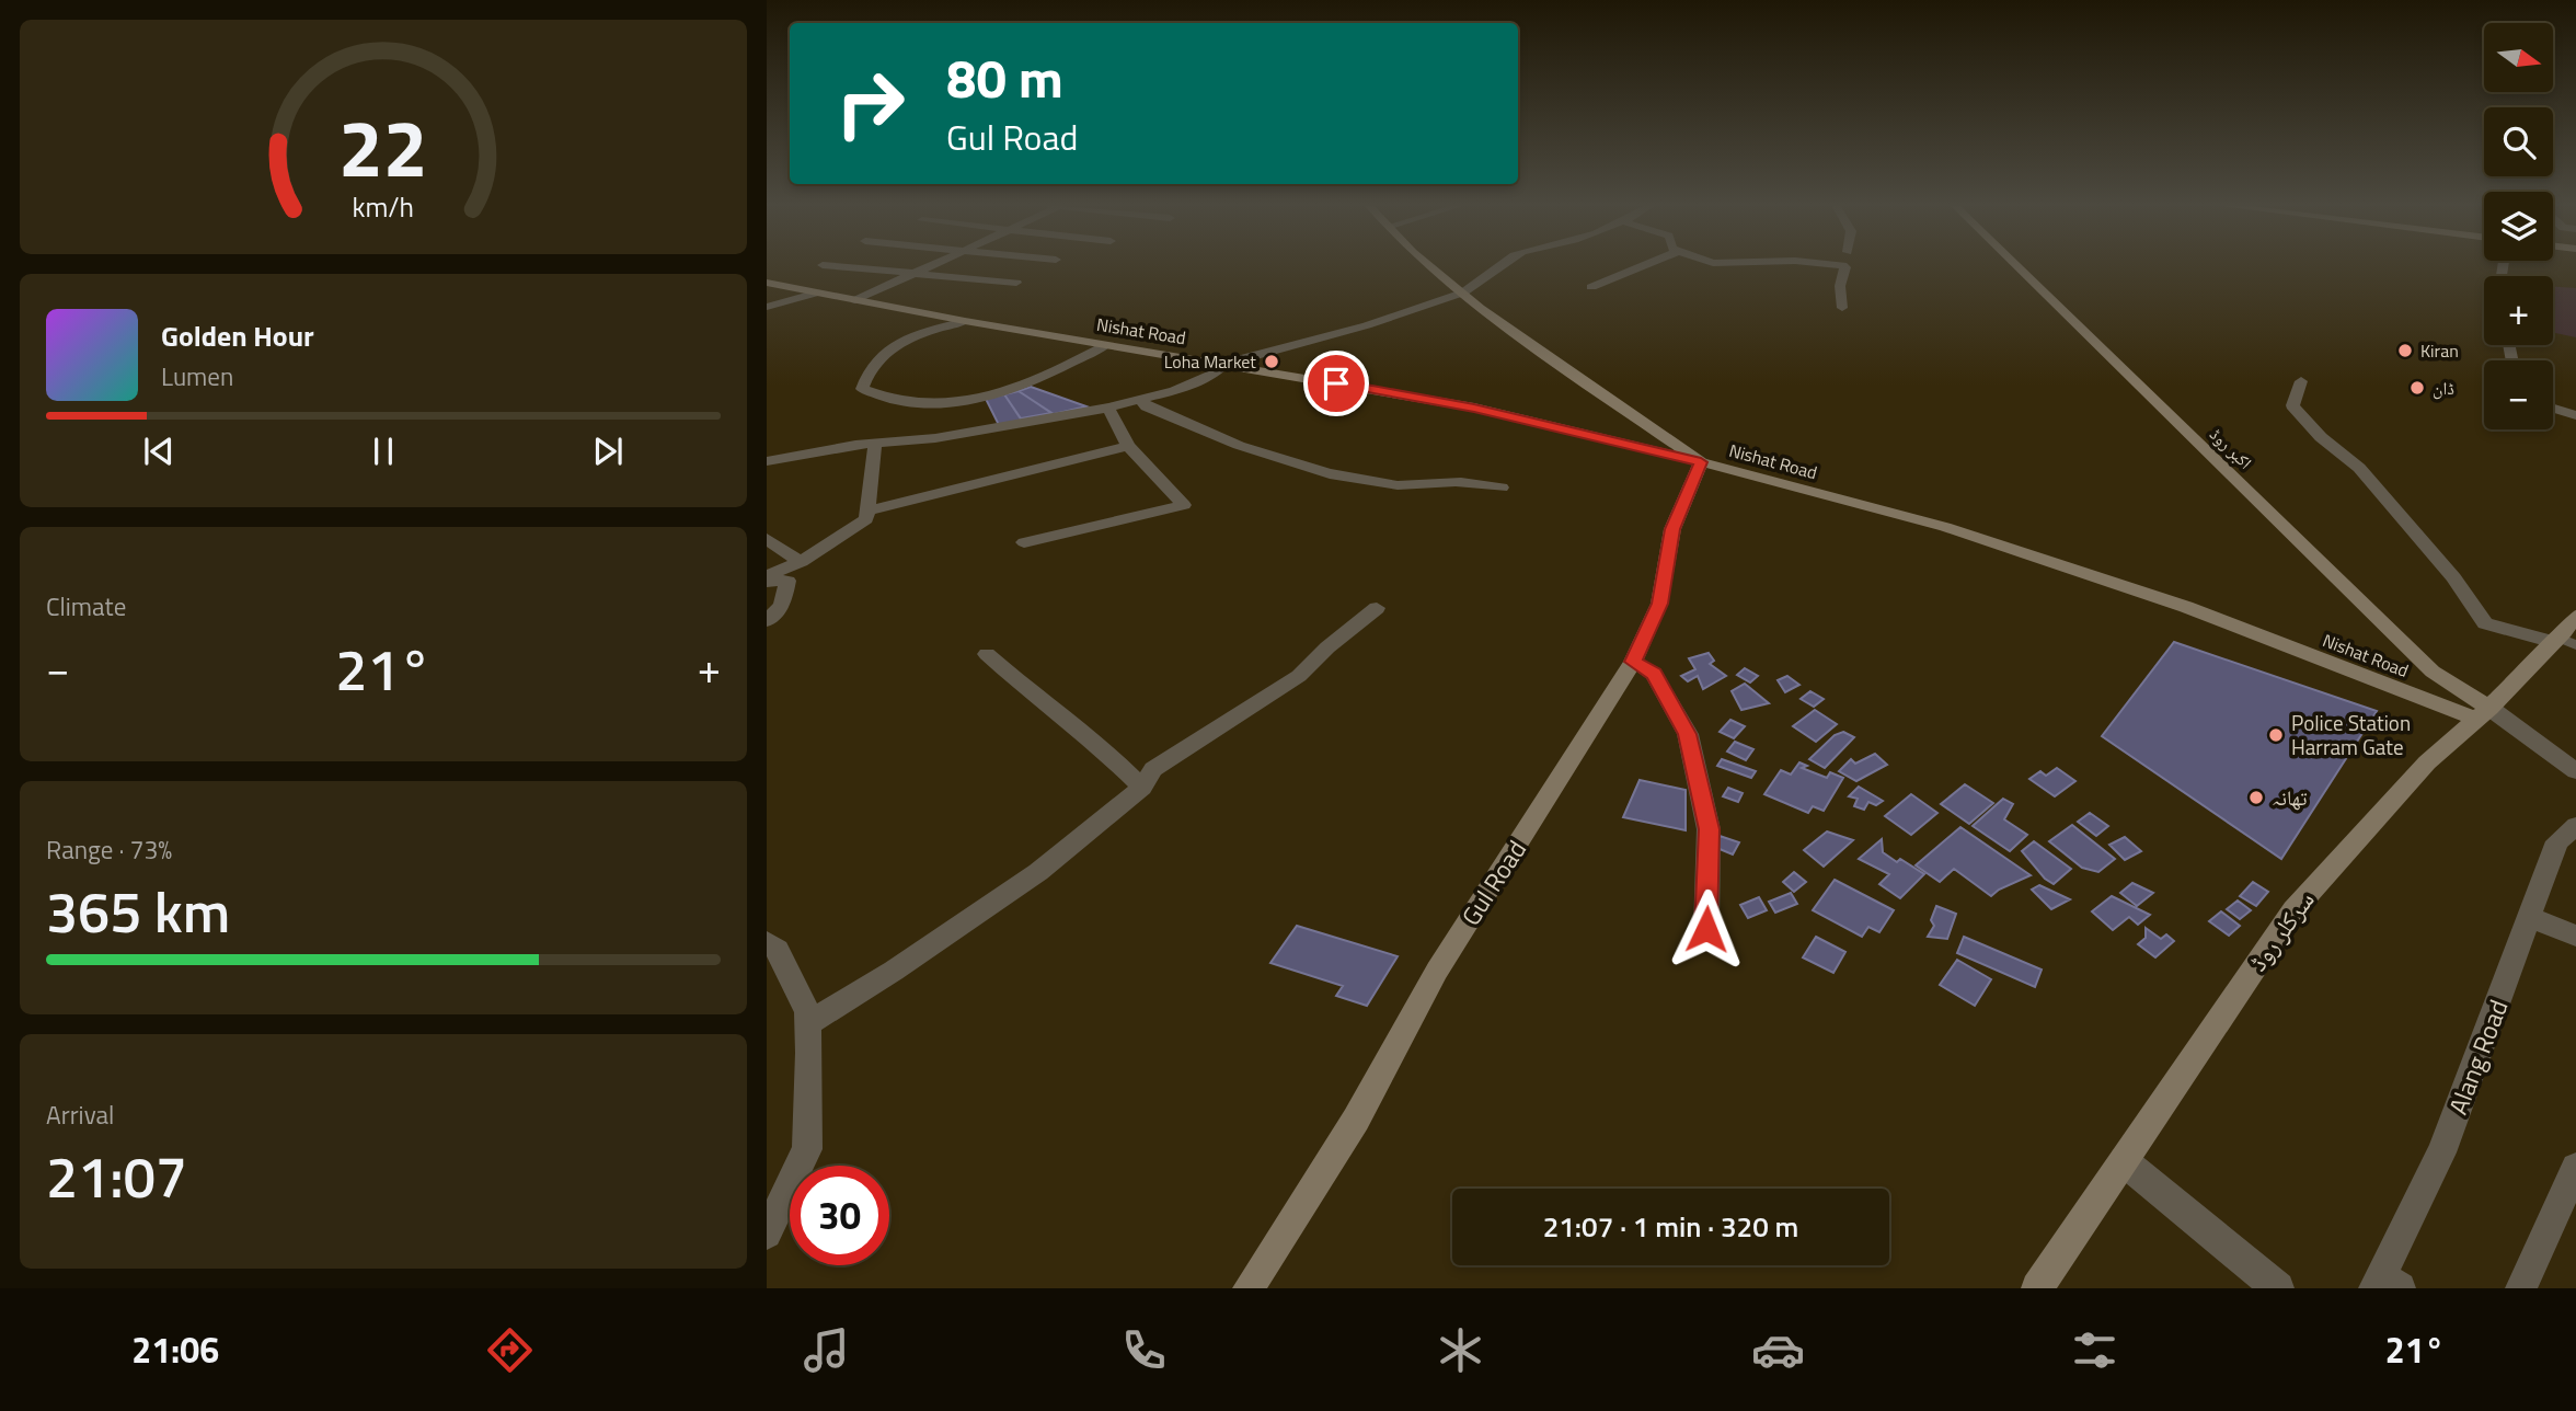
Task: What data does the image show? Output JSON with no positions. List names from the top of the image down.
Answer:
{
  "streets": {
    "street": [
      "Nishat Road",
      "اکبر روڈ",
      "Gul Road",
      "سرکلر روڈ",
      "Alang Road"
    ]
  },
  "crossings": [
    ["Nishat Road", "اکبر روڈ"],
    ["Nishat Road", "Gul Road"],
    ["Nishat Road", "سرکلر روڈ"],
    ["اکبر روڈ", "سرکلر روڈ"]
  ],
  "places": [
    "Kiran",
    "Loha Market",
    "ڈان",
    "Police Station Harram Gate",
    "تھانہ"
  ],
  "north": "right",
  "page": {
    "map_buttons": ["+", "−"],
    "turn": ["80 m", "Gul Road"],
    "song": ["Golden Hour", "Lumen"],
    "tile": [
      "Climate",
      ["Range · 73%", "365 km"],
      ["Arrival", "21:07"]
    ],
    "heat": ["−", "21°", "+"],
    "limit": "30",
    "trip": "21:07 · 1 min · 320 m",
    "tabs": ["21:06", "21°"],
    "gauge": ["22", "km/h"]
  }
}
